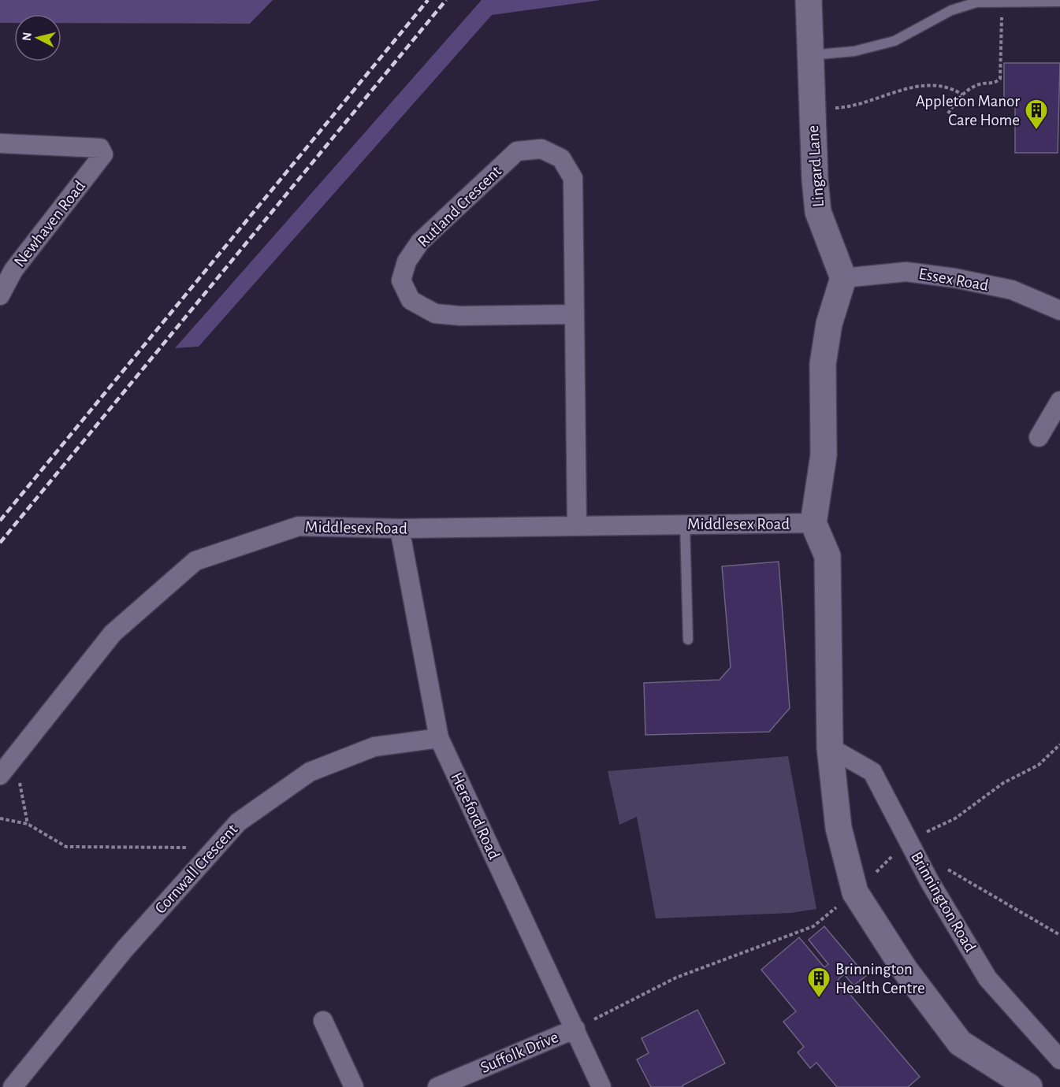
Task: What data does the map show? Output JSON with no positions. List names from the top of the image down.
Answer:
{
  "streets": {
    "street": [
      "Lingard Lane",
      "Rutland Crescent",
      "Newhaven Road",
      "Essex Road",
      "Middlesex Road",
      "Hereford Road",
      "Cornwall Crescent",
      "Brinnington Road",
      "Suffolk Drive"
    ]
  },
  "crossings": [
    ["Lingard Lane", "Essex Road"],
    ["Rutland Crescent", "Middlesex Road"],
    ["Middlesex Road", "Hereford Road"],
    ["Hereford Road", "Cornwall Crescent"],
    ["Hereford Road", "Suffolk Drive"]
  ],
  "places": {
    "building": ["Appleton Manor Care Home", "Brinnington Health Centre"]
  },
  "north": "left"
}
